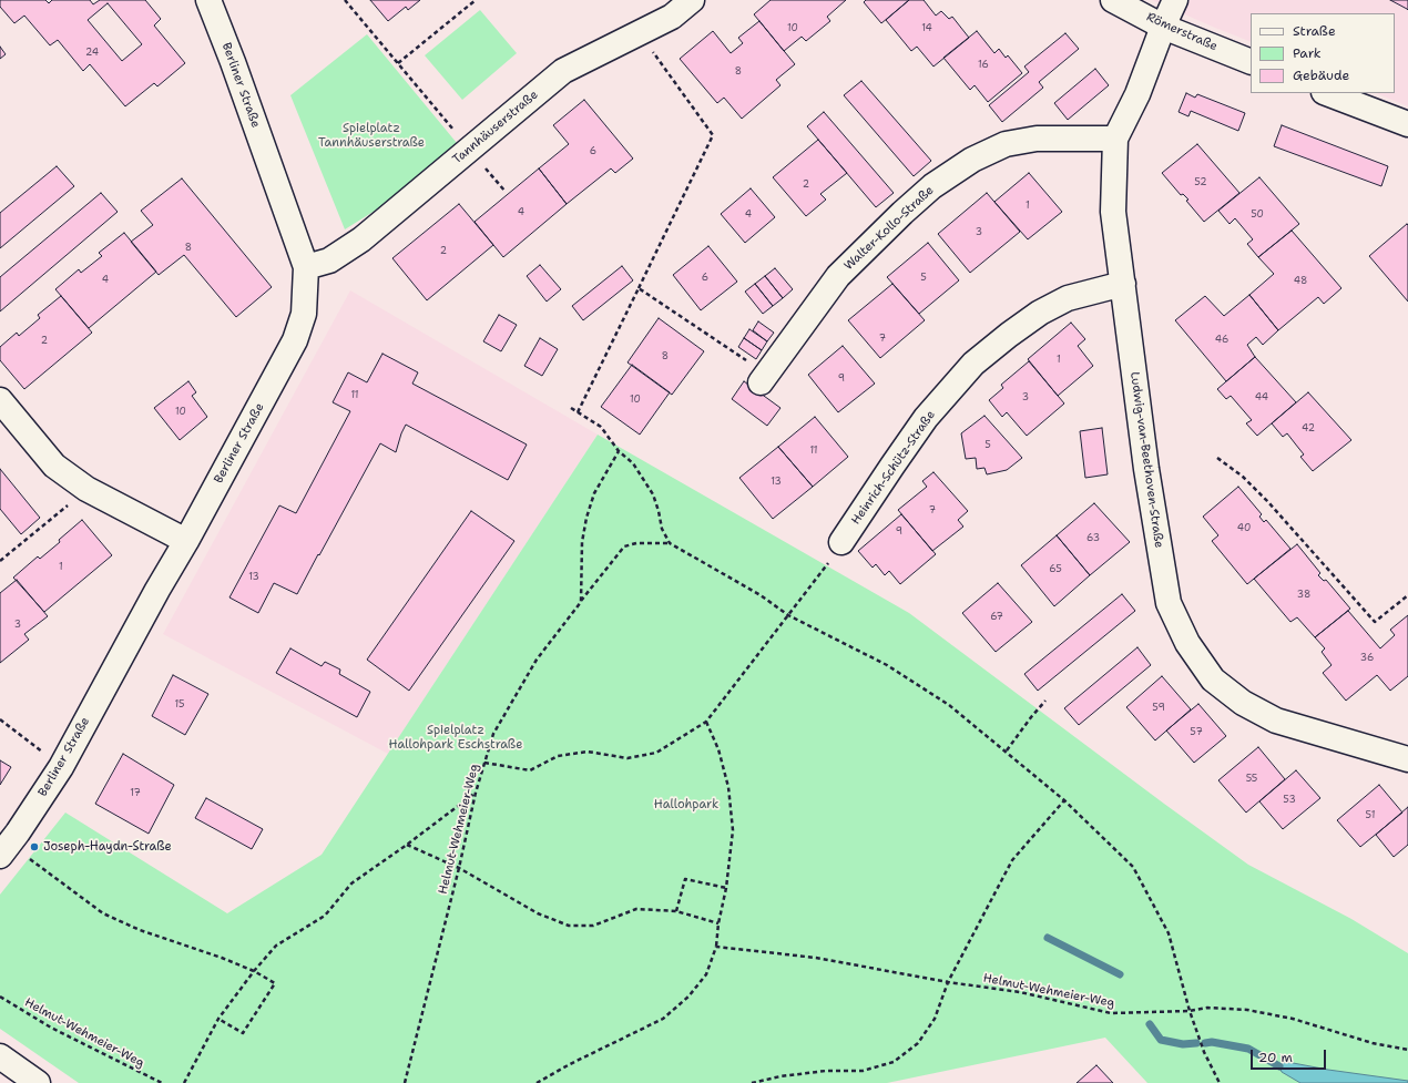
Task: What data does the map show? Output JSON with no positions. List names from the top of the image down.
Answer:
{
  "streets": {
    "street": [
      "Römerstraße",
      "Berliner Straße",
      "Tannhäuserstraße",
      "Walter-Kollo-Straße",
      "Ludwig-van-Beethoven-Straße",
      "Heinrich-Schütz-Straße"
    ],
    "path": ["Helmut-Wehmeier-Weg"]
  },
  "crossings": [
    ["Römerstraße", "Ludwig-van-Beethoven-Straße"],
    ["Berliner Straße", "Tannhäuserstraße"],
    ["Walter-Kollo-Straße", "Ludwig-van-Beethoven-Straße"],
    ["Ludwig-van-Beethoven-Straße", "Heinrich-Schütz-Straße"]
  ],
  "parks": ["Spielplatz Tannhäuserstraße", "Spielplatz Hallohpark Eschstraße", "Hallohpark"],
  "places": ["Joseph-Haydn-Straße"],
  "house_numbers": [
    "10",
    "14",
    "24",
    "16",
    "8",
    "6",
    "52",
    "2",
    "1",
    "4",
    "4",
    "50",
    "3",
    "8",
    "2",
    "6",
    "5",
    "4",
    "48",
    "7",
    "46",
    "2",
    "8",
    "1",
    "9",
    "11",
    "3",
    "44",
    "10",
    "10",
    "42",
    "5",
    "11",
    "13",
    "7",
    "40",
    "9",
    "63",
    "1",
    "65",
    "13",
    "38",
    "67",
    "3",
    "36",
    "15",
    "59",
    "57",
    "55",
    "17",
    "53",
    "51"
  ],
  "legend": ["Straße", "Park", "Gebäude"],
  "scale_bar": "20 m"
}
